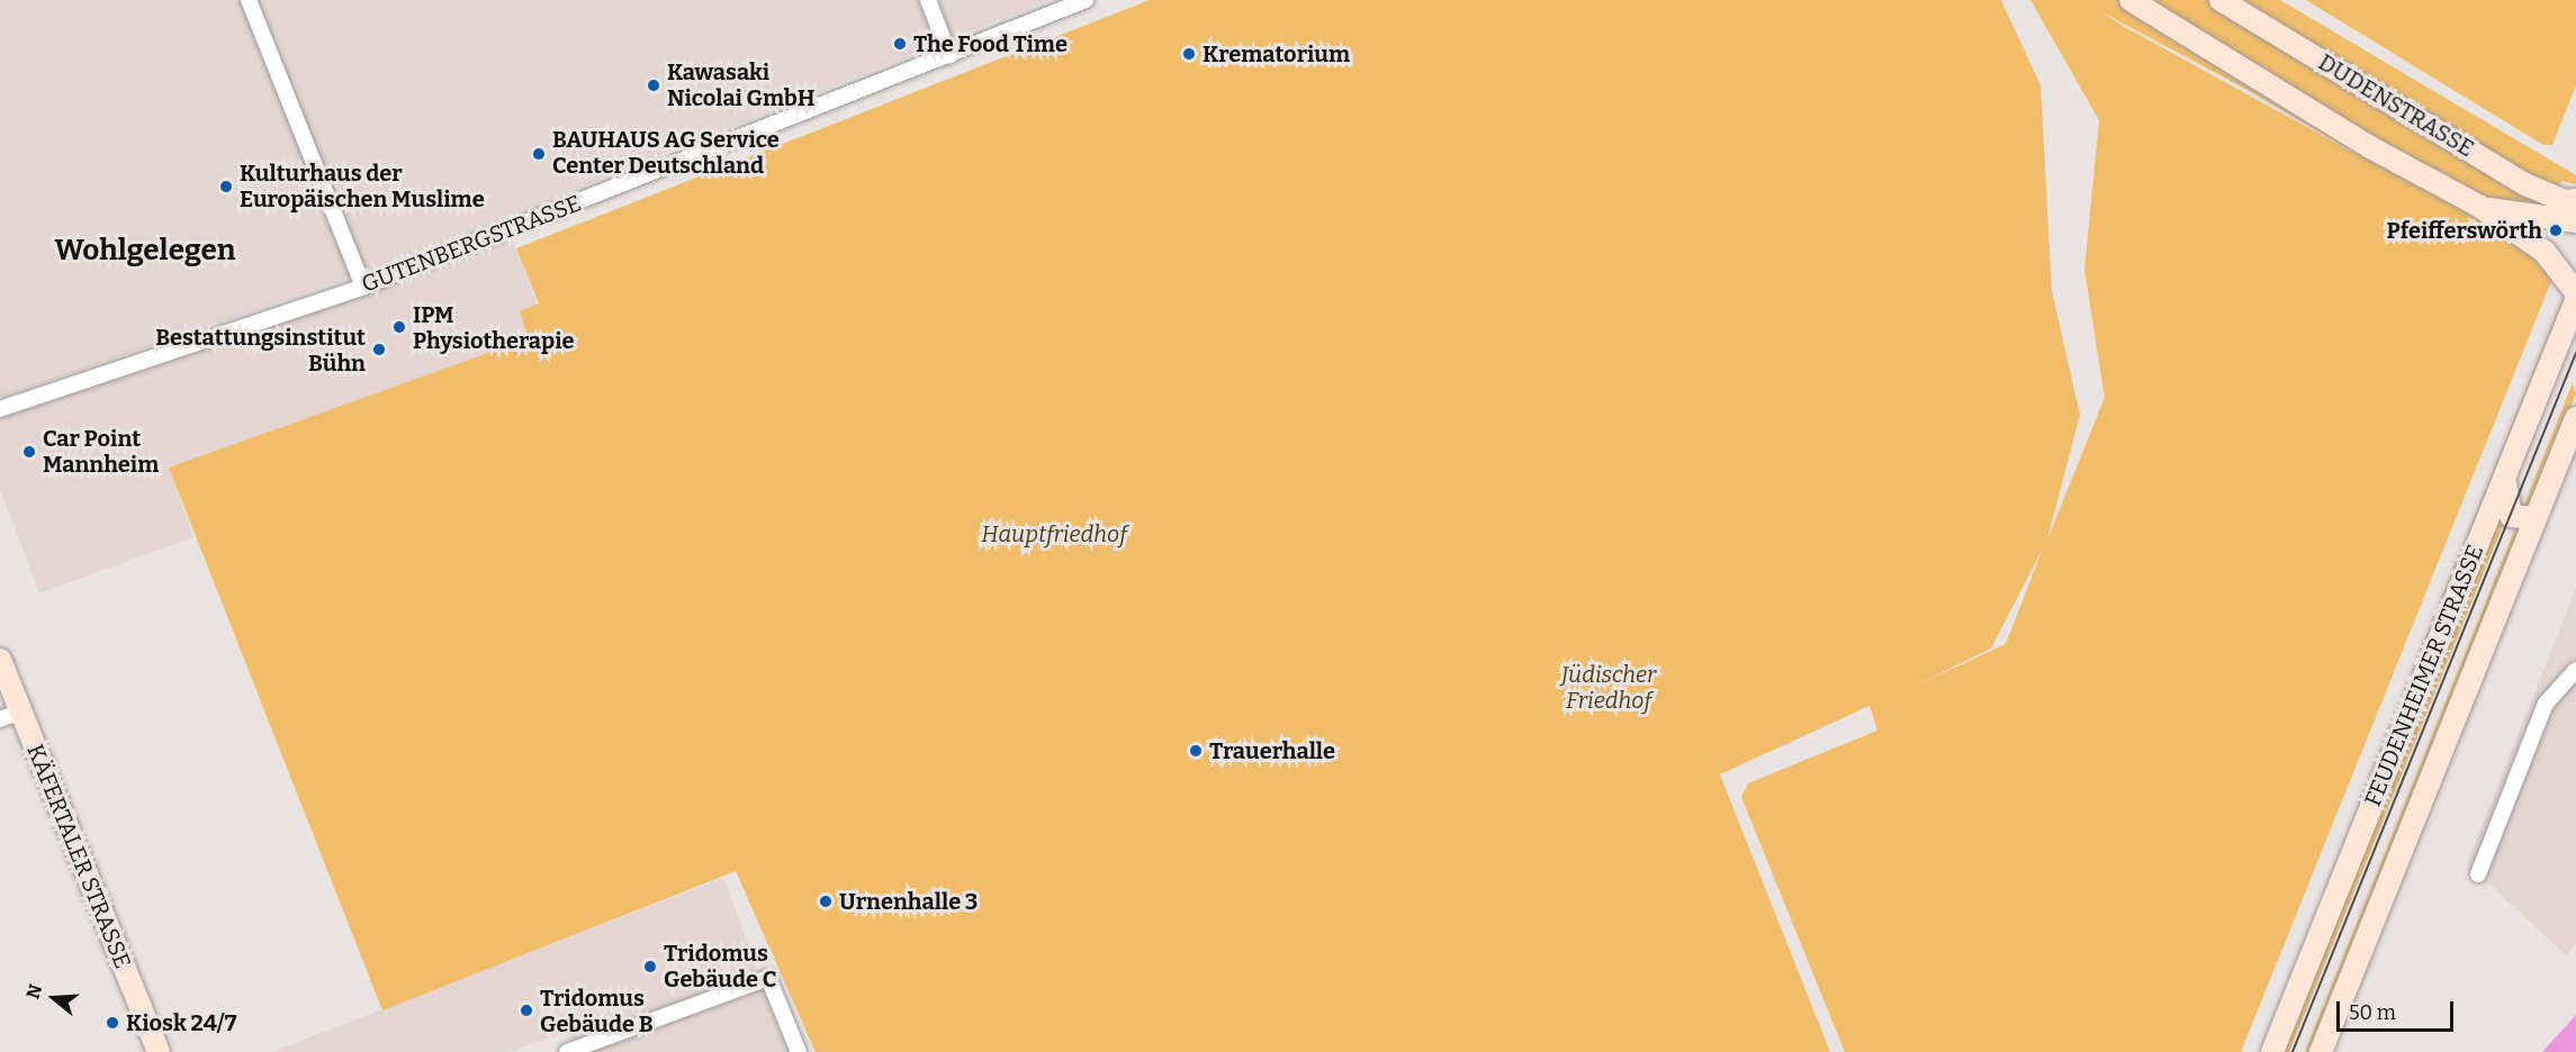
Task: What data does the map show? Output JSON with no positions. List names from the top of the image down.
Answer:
{
  "streets": {
    "main road": ["DUDENSTRASSE", "FEUDENHEIMER STRASSE", "KÄFERTALER STRASSE"],
    "street": ["GUTENBERGSTRASSE"]
  },
  "districts": ["Wohlgelegen"],
  "parks": ["Hauptfriedhof", "Jüdischer Friedhof"],
  "places": [
    "The Food Time",
    "Krematorium",
    "Kawasaki Nicolai GmbH",
    "BAUHAUS AG Service Center Deutschland",
    "Kulturhaus der Europäischen Muslime",
    "Pfeifferswörth",
    "IPM Physiotherapie",
    "Bestattungsinstitut Bühn",
    "Car Point Mannheim",
    "Trauerhalle",
    "Urnenhalle 3",
    "Tridomus Gebäude C",
    "Tridomus Gebäude B",
    "Kiosk 24/7"
  ],
  "scale_bar": "50 m",
  "north": "left"
}
